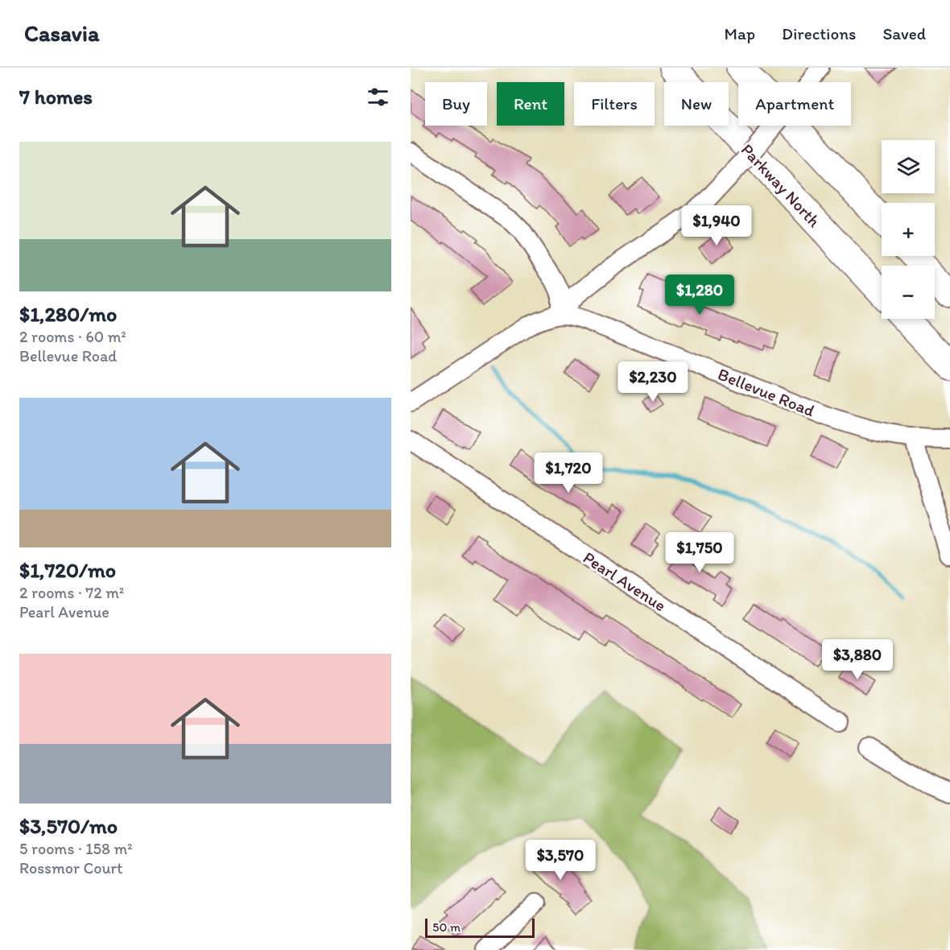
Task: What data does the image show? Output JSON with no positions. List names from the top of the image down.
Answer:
{
  "streets": {
    "highway": ["Parkway North"],
    "street": ["Bellevue Road", "Pearl Avenue"]
  },
  "scale_bar": "50 m",
  "page": {
    "header": "Casavia",
    "nav": ["Map", "Directions", "Saved"],
    "heading": "7 homes",
    "chip": [
      "Buy",
      "Rent",
      "Filters",
      "New",
      "Apartment"
    ],
    "list": [
      {
        "name": "$1,280/mo",
        "note": "2 rooms · 60 m² · Bellevue Road"
      },
      {
        "name": "$1,720/mo",
        "note": "2 rooms · 72 m² · Pearl Avenue"
      },
      {
        "name": "$3,570/mo",
        "note": "5 rooms · 158 m² · Rossmor Court"
      }
    ],
    "map_buttons": ["+", "−"],
    "price": [
      "$1,940",
      "$1,280",
      "$2,230",
      "$1,720",
      "$1,750",
      "$3,880",
      "$3,570"
    ],
    "scale": "50 m"
  }
}
